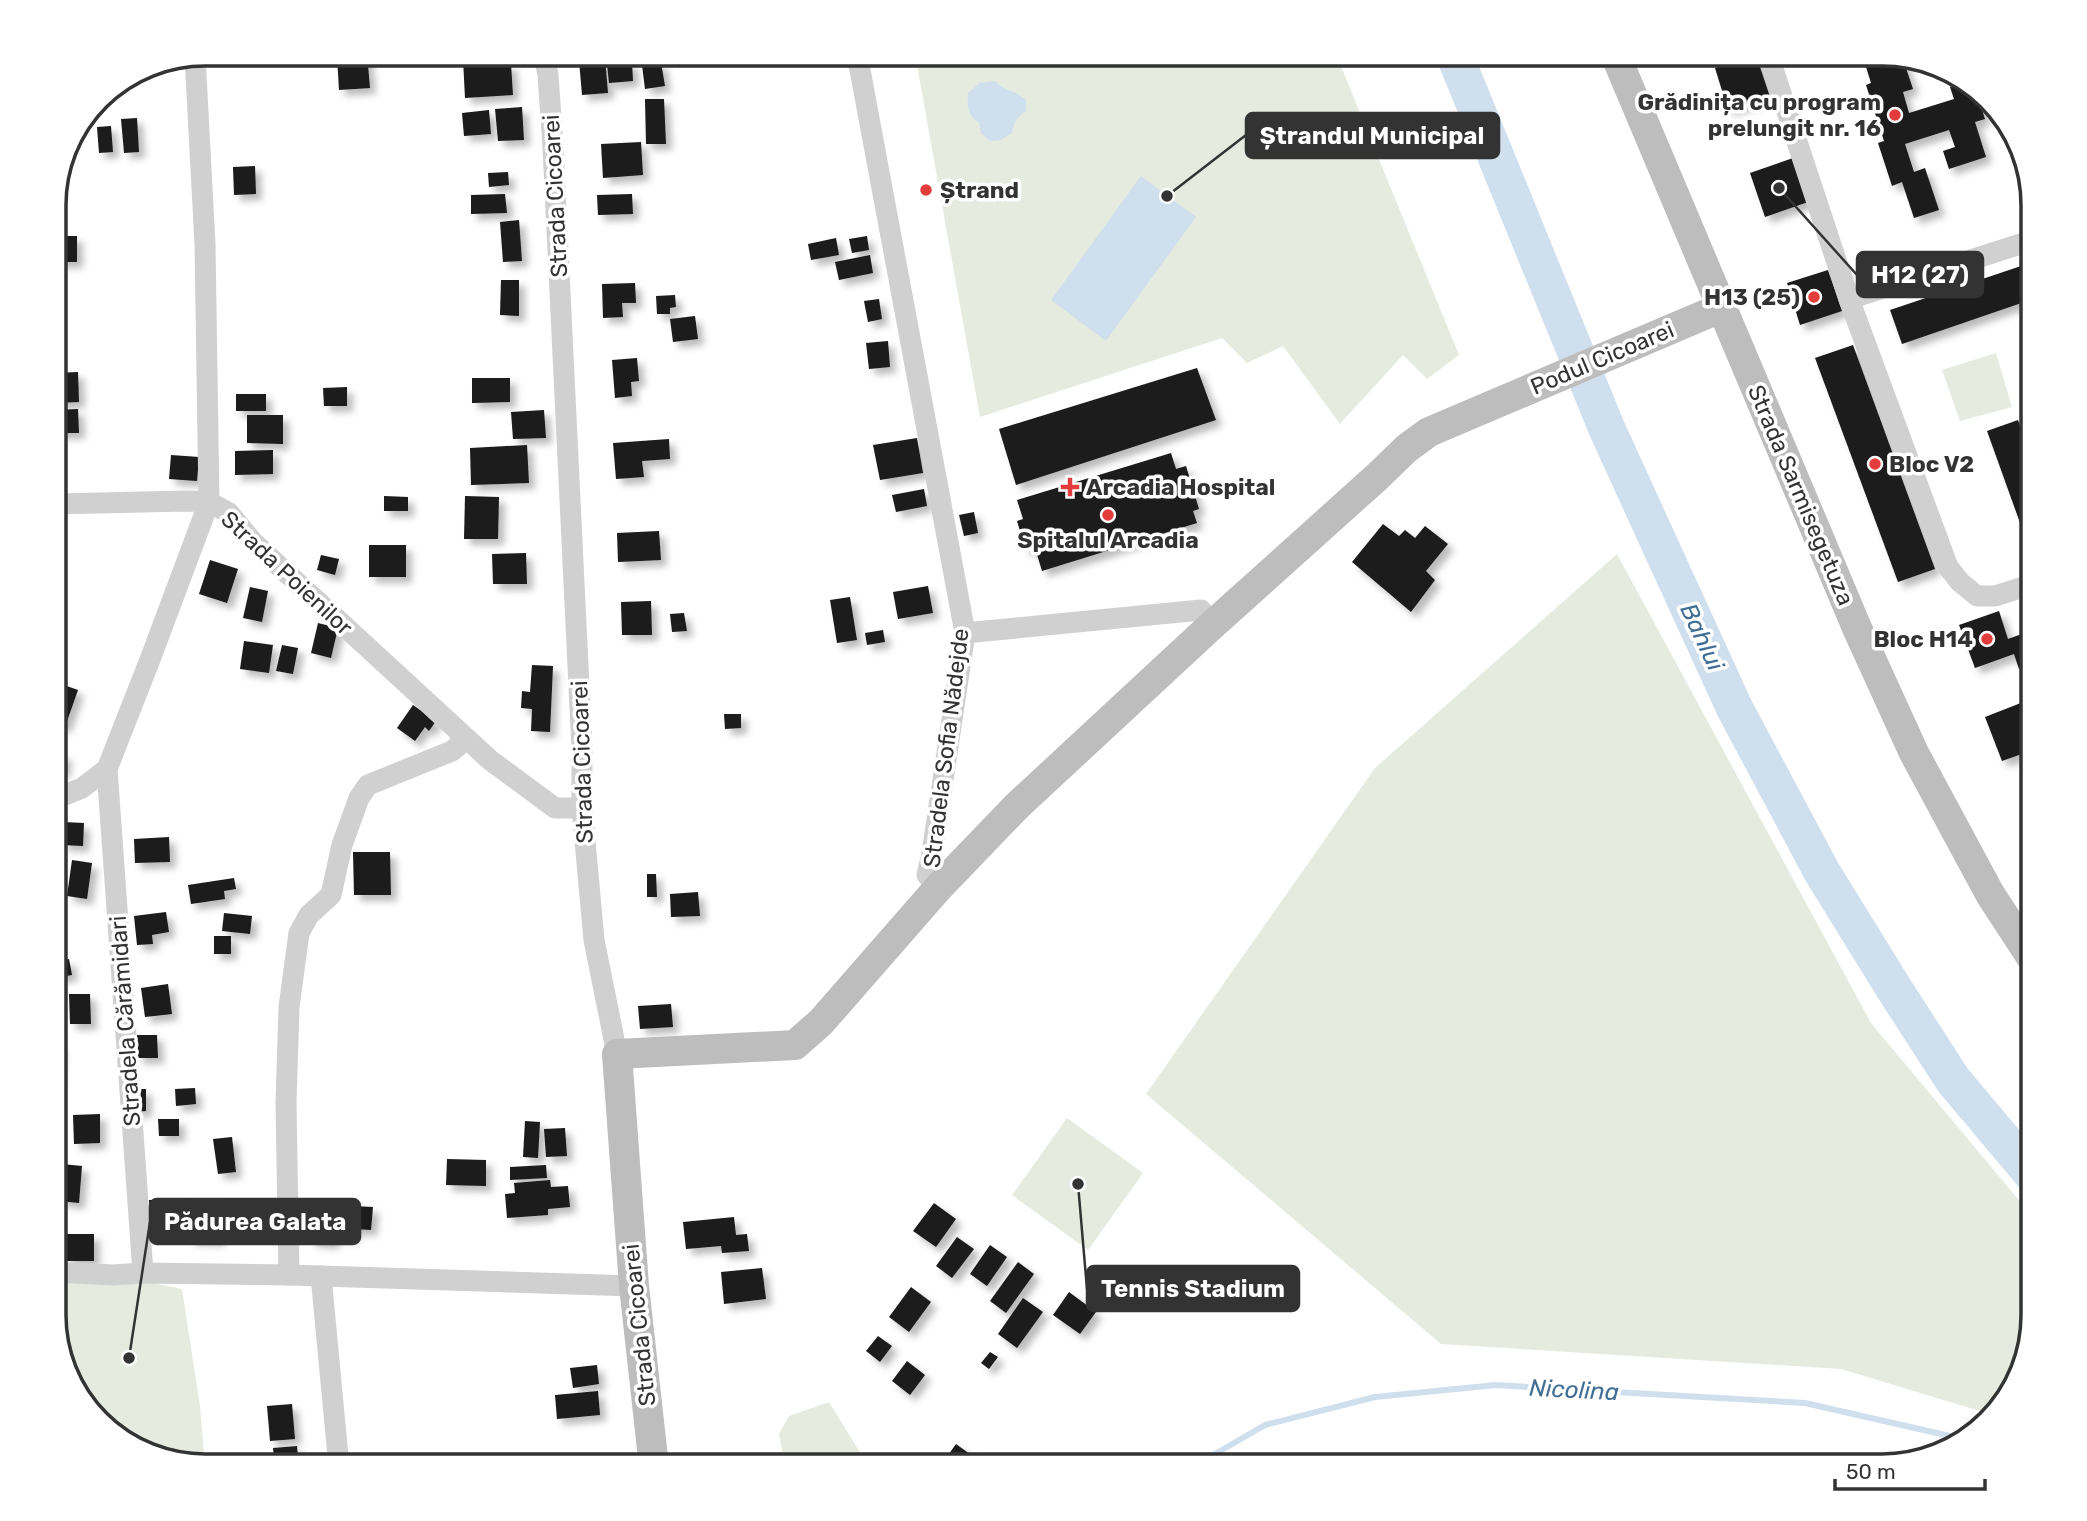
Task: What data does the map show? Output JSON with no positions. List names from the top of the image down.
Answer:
{
  "streets": {
    "street": [
      "Strada Cicoarei",
      "Podul Cicoarei",
      "Strada Sarmisegetuza",
      "Strada Poienilor",
      "Stradela Sofia Nădejde",
      "Stradela Cărămidari"
    ]
  },
  "crossings": [
    ["Strada Cicoarei", "Strada Poienilor"],
    ["Strada Cicoarei", "Stradela Sofia Nădejde"],
    ["Podul Cicoarei", "Strada Sarmisegetuza"],
    ["Podul Cicoarei", "Stradela Sofia Nădejde"],
    ["Strada Poienilor", "Stradela Cărămidari"]
  ],
  "water": ["Bahlui", "Nicolina"],
  "places": {
    "other": [
      "Grădinița cu program prelungit nr. 16",
      "H12 (27)",
      "Ștrand",
      "Ștrandul Municipal",
      "H13 (25)",
      "Bloc V2",
      "Spitalul Arcadia",
      "Bloc H14",
      "Tennis Stadium",
      "Pădurea Galata"
    ],
    "health": ["Arcadia Hospital"]
  },
  "scale_bar": "50 m"
}
